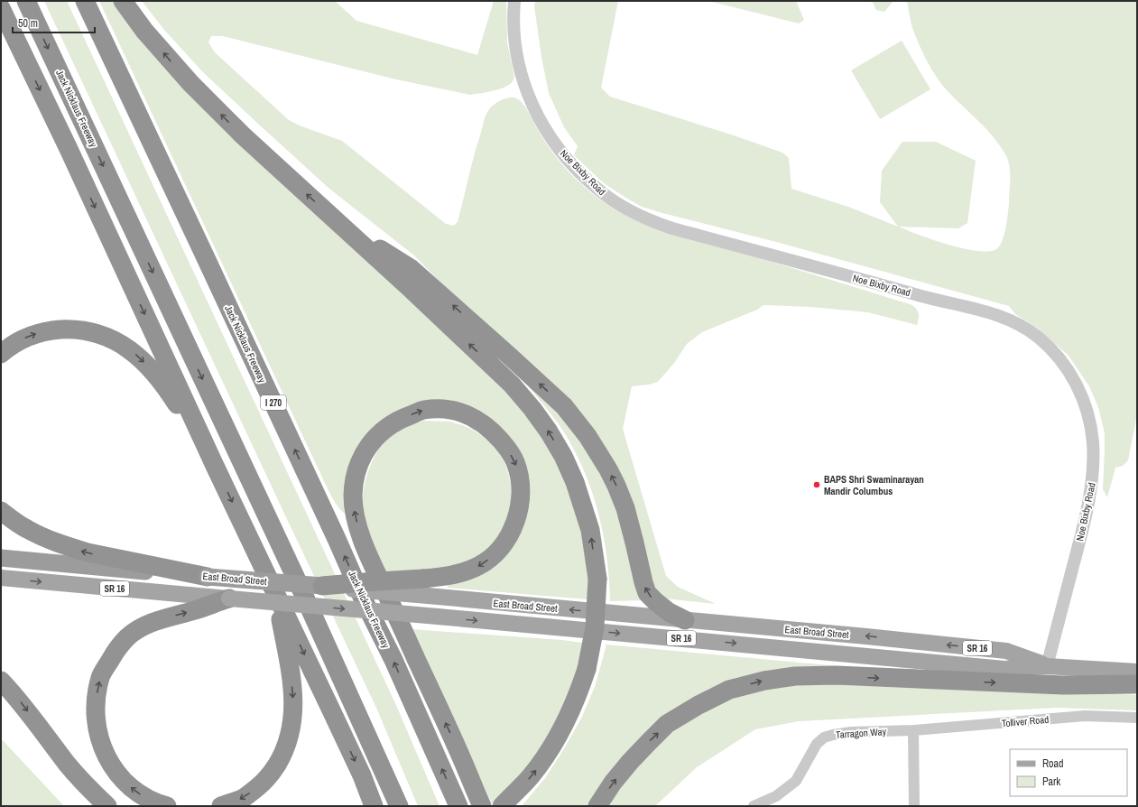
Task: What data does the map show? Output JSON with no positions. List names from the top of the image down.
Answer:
{
  "streets": {
    "highway": [
      "Jack Nicklaus Freeway",
      "I 270",
      "East Broad Street",
      "SR 16"
    ],
    "street": ["Noe Bixby Road", "Tolliver Road", "Tarragon Way"]
  },
  "crossings": [
    ["Noe Bixby Road", "East Broad Street"],
    ["Tolliver Road", "Tarragon Way"]
  ],
  "places": ["BAPS Shri Swaminarayan Mandir Columbus"],
  "legend": ["Road", "Park"],
  "scale_bar": "50 m"
}
